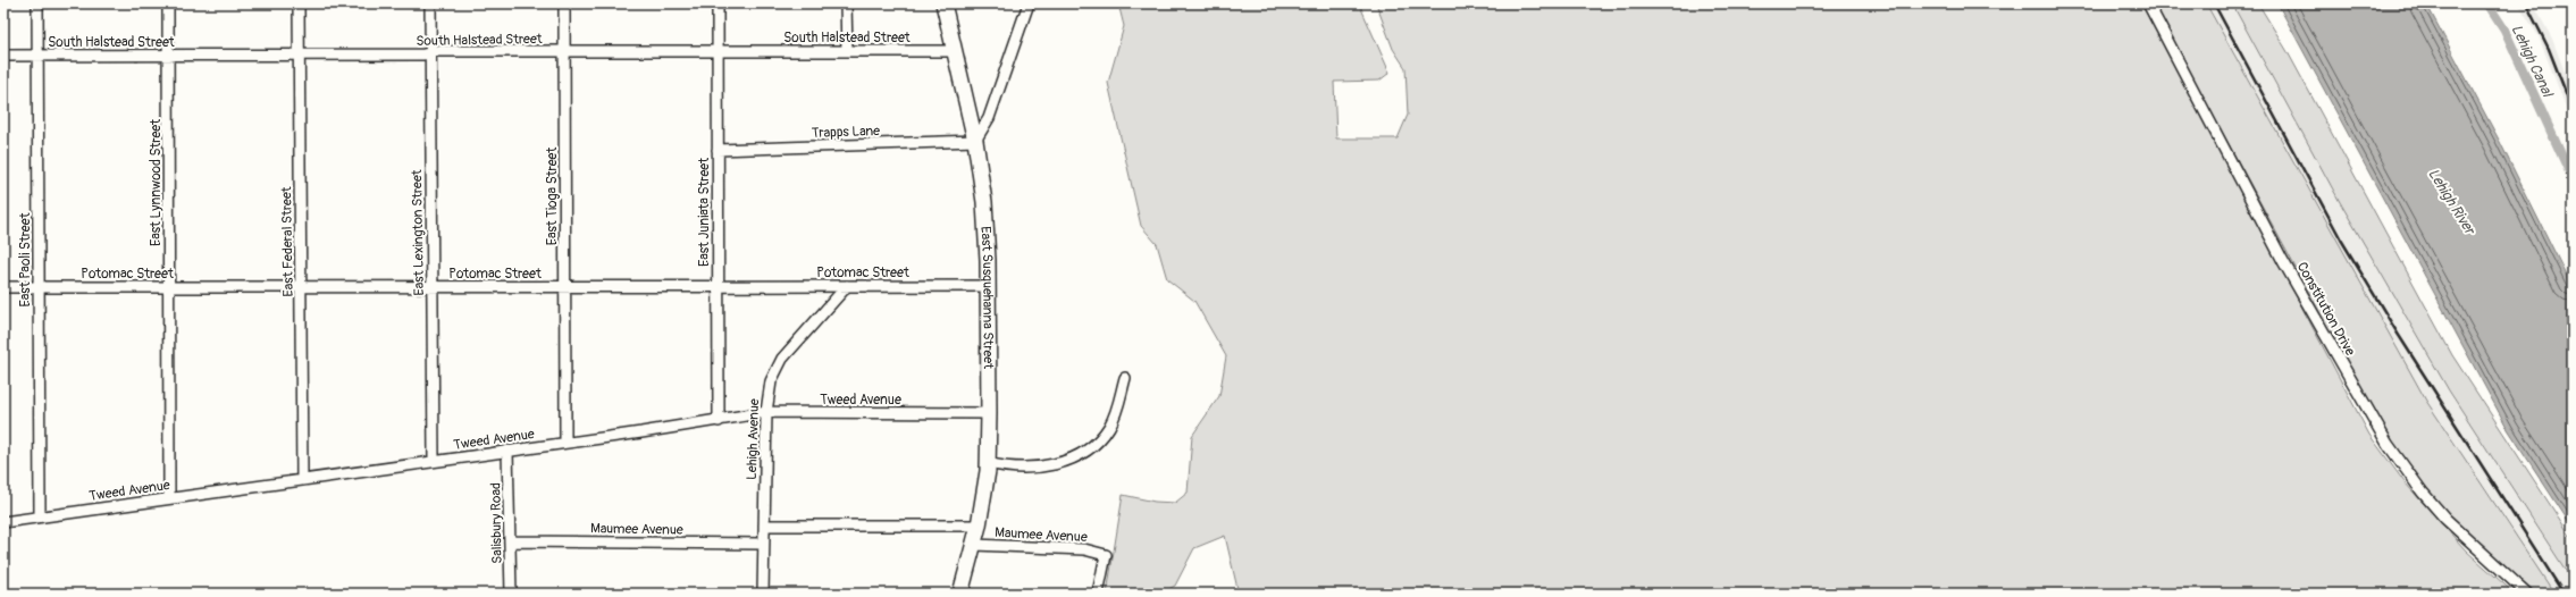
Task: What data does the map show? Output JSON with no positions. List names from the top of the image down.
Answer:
{
  "streets": {
    "main road": ["East Susquehanna Street"],
    "street": [
      "South Halstead Street",
      "Trapps Lane",
      "East Lynnwood Street",
      "East Tioga Street",
      "East Juniata Street",
      "East Lexington Street",
      "East Federal Street",
      "East Paoli Street",
      "Potomac Street",
      "Constitution Drive",
      "Tweed Avenue",
      "Lehigh Avenue",
      "Salisbury Road",
      "Maumee Avenue"
    ]
  },
  "crossings": [
    ["South Halstead Street", "East Lynnwood Street"],
    ["South Halstead Street", "East Tioga Street"],
    ["South Halstead Street", "East Juniata Street"],
    ["South Halstead Street", "East Lexington Street"],
    ["South Halstead Street", "East Federal Street"],
    ["South Halstead Street", "East Paoli Street"],
    ["South Halstead Street", "East Susquehanna Street"],
    ["Trapps Lane", "East Juniata Street"],
    ["Trapps Lane", "East Susquehanna Street"],
    ["East Lynnwood Street", "Potomac Street"],
    ["East Lynnwood Street", "Tweed Avenue"],
    ["East Tioga Street", "Potomac Street"],
    ["East Tioga Street", "Tweed Avenue"],
    ["East Juniata Street", "Potomac Street"],
    ["East Juniata Street", "Tweed Avenue"],
    ["East Lexington Street", "Potomac Street"],
    ["East Lexington Street", "Tweed Avenue"],
    ["East Federal Street", "Potomac Street"],
    ["East Federal Street", "Tweed Avenue"],
    ["East Paoli Street", "Potomac Street"],
    ["East Paoli Street", "Tweed Avenue"],
    ["Potomac Street", "East Susquehanna Street"],
    ["Potomac Street", "Lehigh Avenue"],
    ["East Susquehanna Street", "Tweed Avenue"],
    ["East Susquehanna Street", "Maumee Avenue"],
    ["Tweed Avenue", "Lehigh Avenue"],
    ["Tweed Avenue", "Salisbury Road"],
    ["Lehigh Avenue", "Maumee Avenue"],
    ["Salisbury Road", "Maumee Avenue"]
  ],
  "water": ["Lehigh Canal", "Lehigh River"]
}
